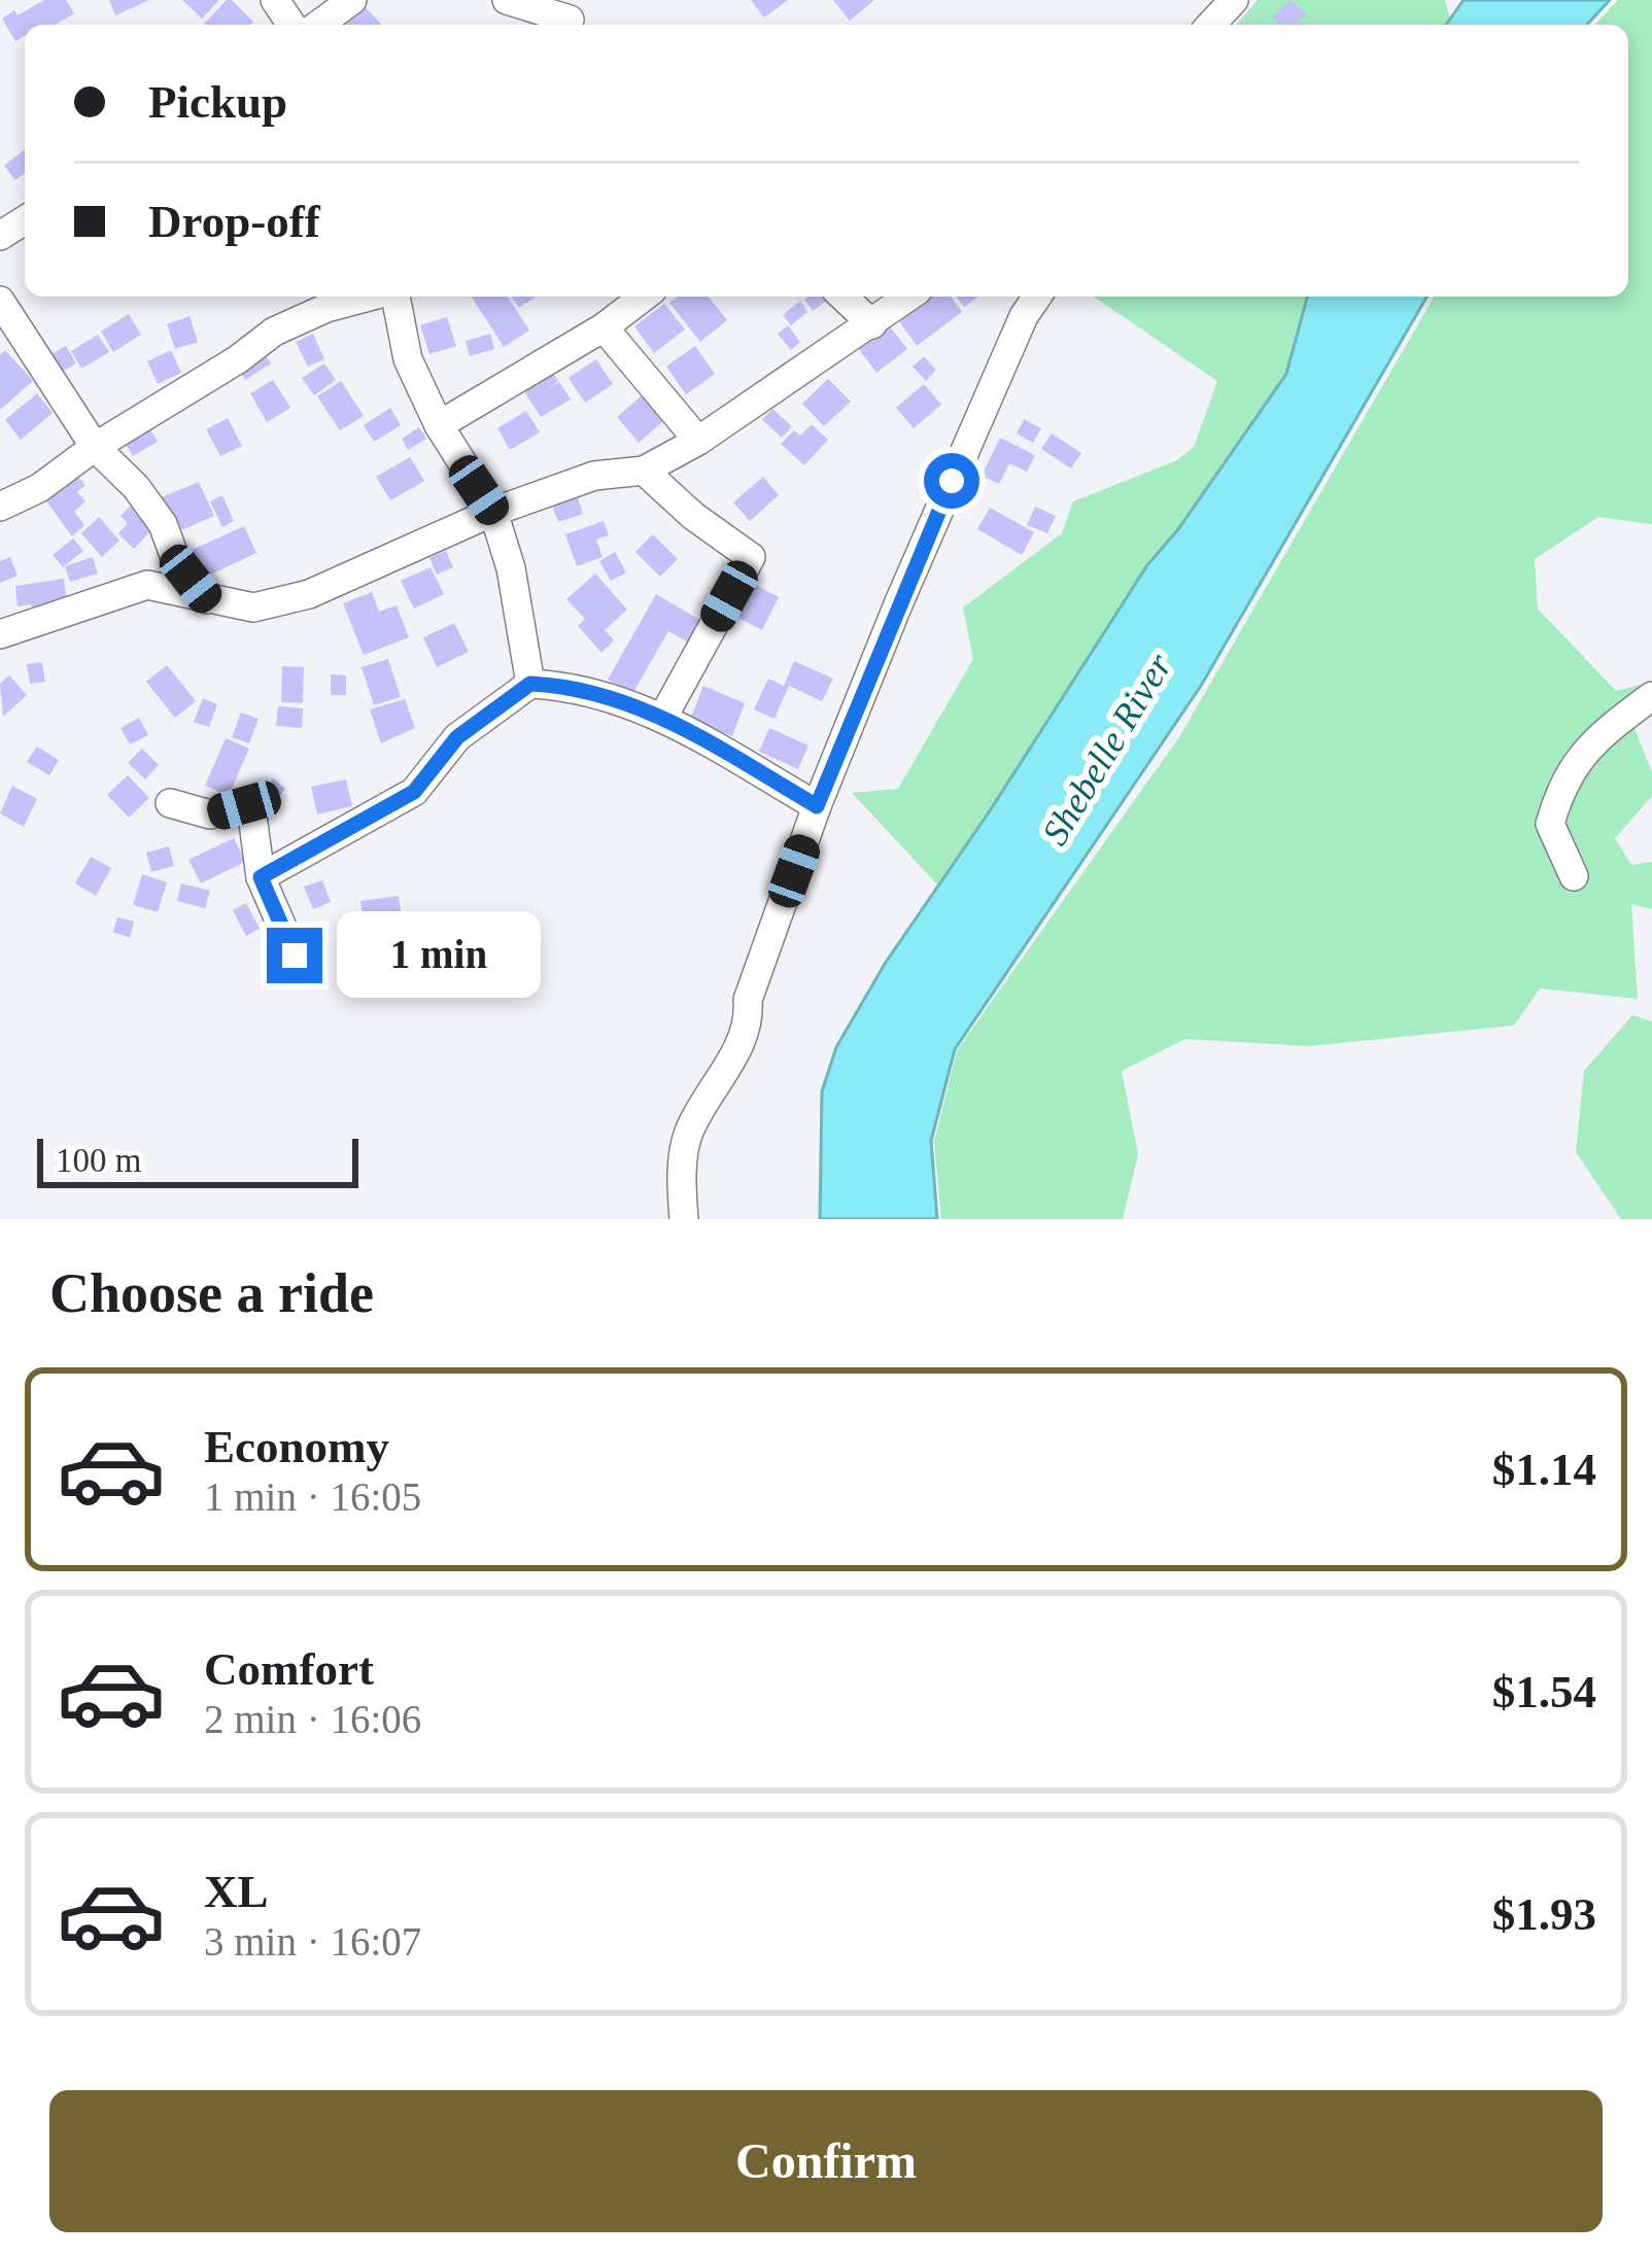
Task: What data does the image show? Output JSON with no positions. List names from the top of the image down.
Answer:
{
  "water": ["Shebelle River"],
  "scale_bar": "100 m",
  "page": {
    "banner": ["Pickup", "Drop-off"],
    "bubble": "1 min",
    "scale": "100 m",
    "heading": "Choose a ride",
    "list": [
      {
        "name": "Economy",
        "note": "1 min · 16:05",
        "value": "$1.14"
      },
      {
        "name": "Comfort",
        "note": "2 min · 16:06",
        "value": "$1.54"
      },
      {
        "name": "XL",
        "note": "3 min · 16:07",
        "value": "$1.93"
      }
    ],
    "buttons": "Confirm"
  }
}
